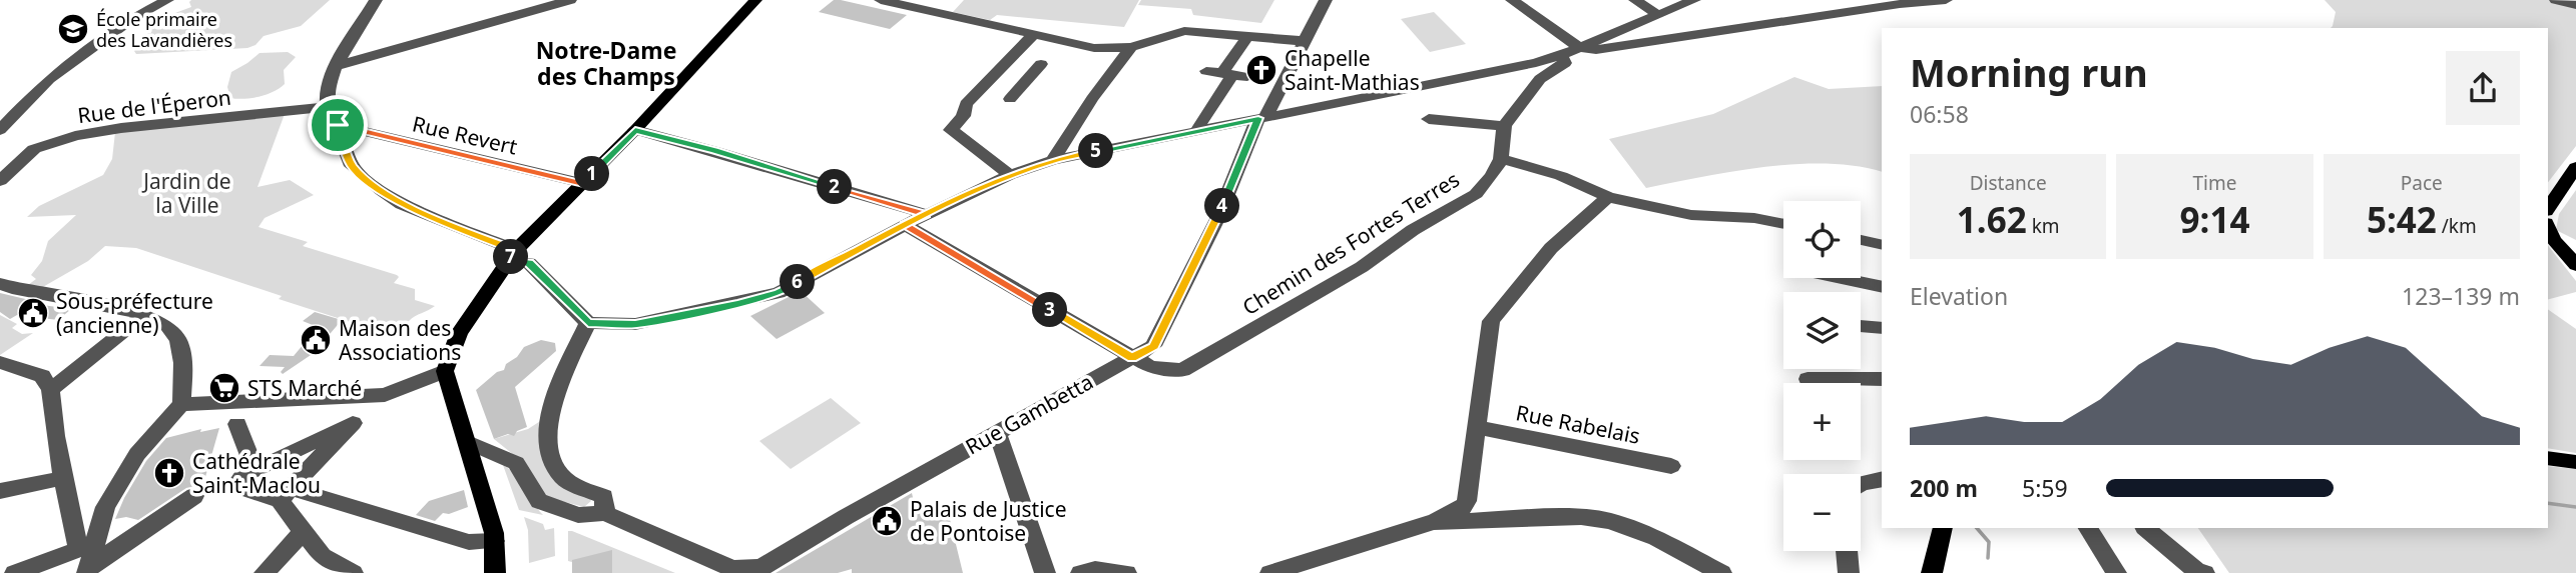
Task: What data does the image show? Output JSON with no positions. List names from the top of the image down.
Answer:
{
  "streets": {
    "street": [
      "Rue de l'Éperon",
      "Rue Revert",
      "Chemin des Fortes Terres",
      "Rue Gambetta",
      "Rue Rabelais"
    ]
  },
  "crossings": [
    ["Chemin des Fortes Terres", "Rue Gambetta"]
  ],
  "districts": ["Notre-Dame des Champs"],
  "parks": ["Jardin de la Ville"],
  "places": {
    "school or university": ["École primaire des Lavandières"],
    "church": ["Chapelle Saint-Mathias", "Cathédrale Saint-Maclou"],
    "public building": ["Sous-préfecture (ancienne)", "Maison des Associations", "Palais de Justice de Pontoise"],
    "supermarket": ["STS Marché"]
  },
  "page": {
    "heading": ["Morning run", "06:58"],
    "pins": [
      "5",
      "1",
      "2",
      "4",
      "7",
      "6",
      "3"
    ],
    "stats": [
      ["Distance", "1.62 km"],
      ["Time", "9:14"],
      ["Pace", "5:42 /km"]
    ],
    "map_buttons": ["+", "−"],
    "chart": ["Elevation", "123–139 m"],
    "list": [
      {
        "name": "200 m",
        "note": "5:59"
      }
    ]
  }
}
